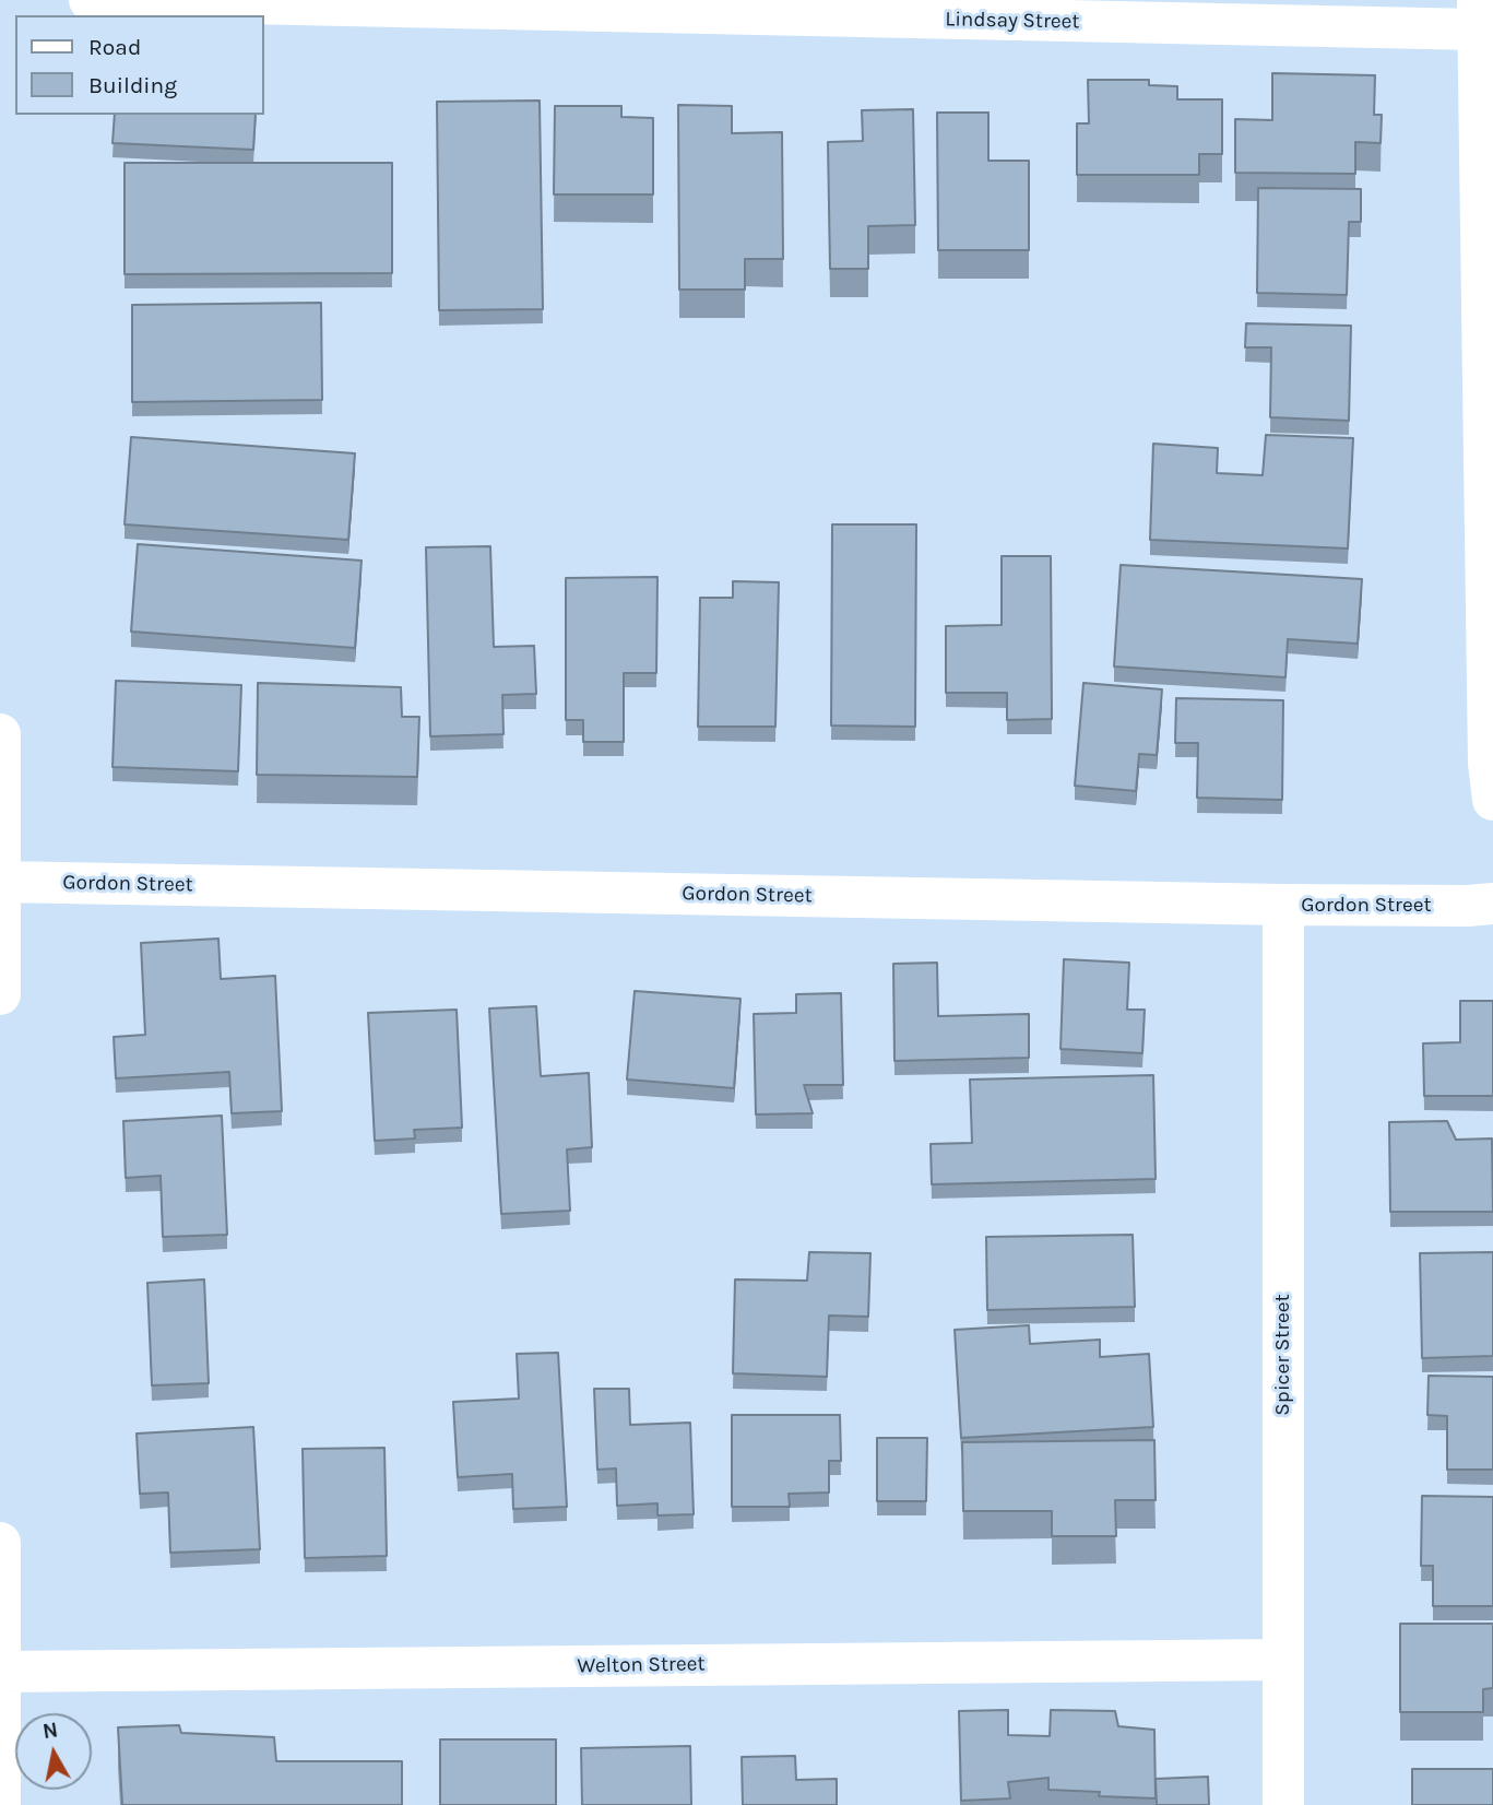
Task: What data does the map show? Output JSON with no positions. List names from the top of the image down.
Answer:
{
  "streets": {
    "street": [
      "Lindsay Street",
      "Gordon Street",
      "Spicer Street",
      "Welton Street"
    ]
  },
  "crossings": [
    ["Gordon Street", "Spicer Street"],
    ["Spicer Street", "Welton Street"]
  ],
  "legend": ["Road", "Building"],
  "north": "top"
}
